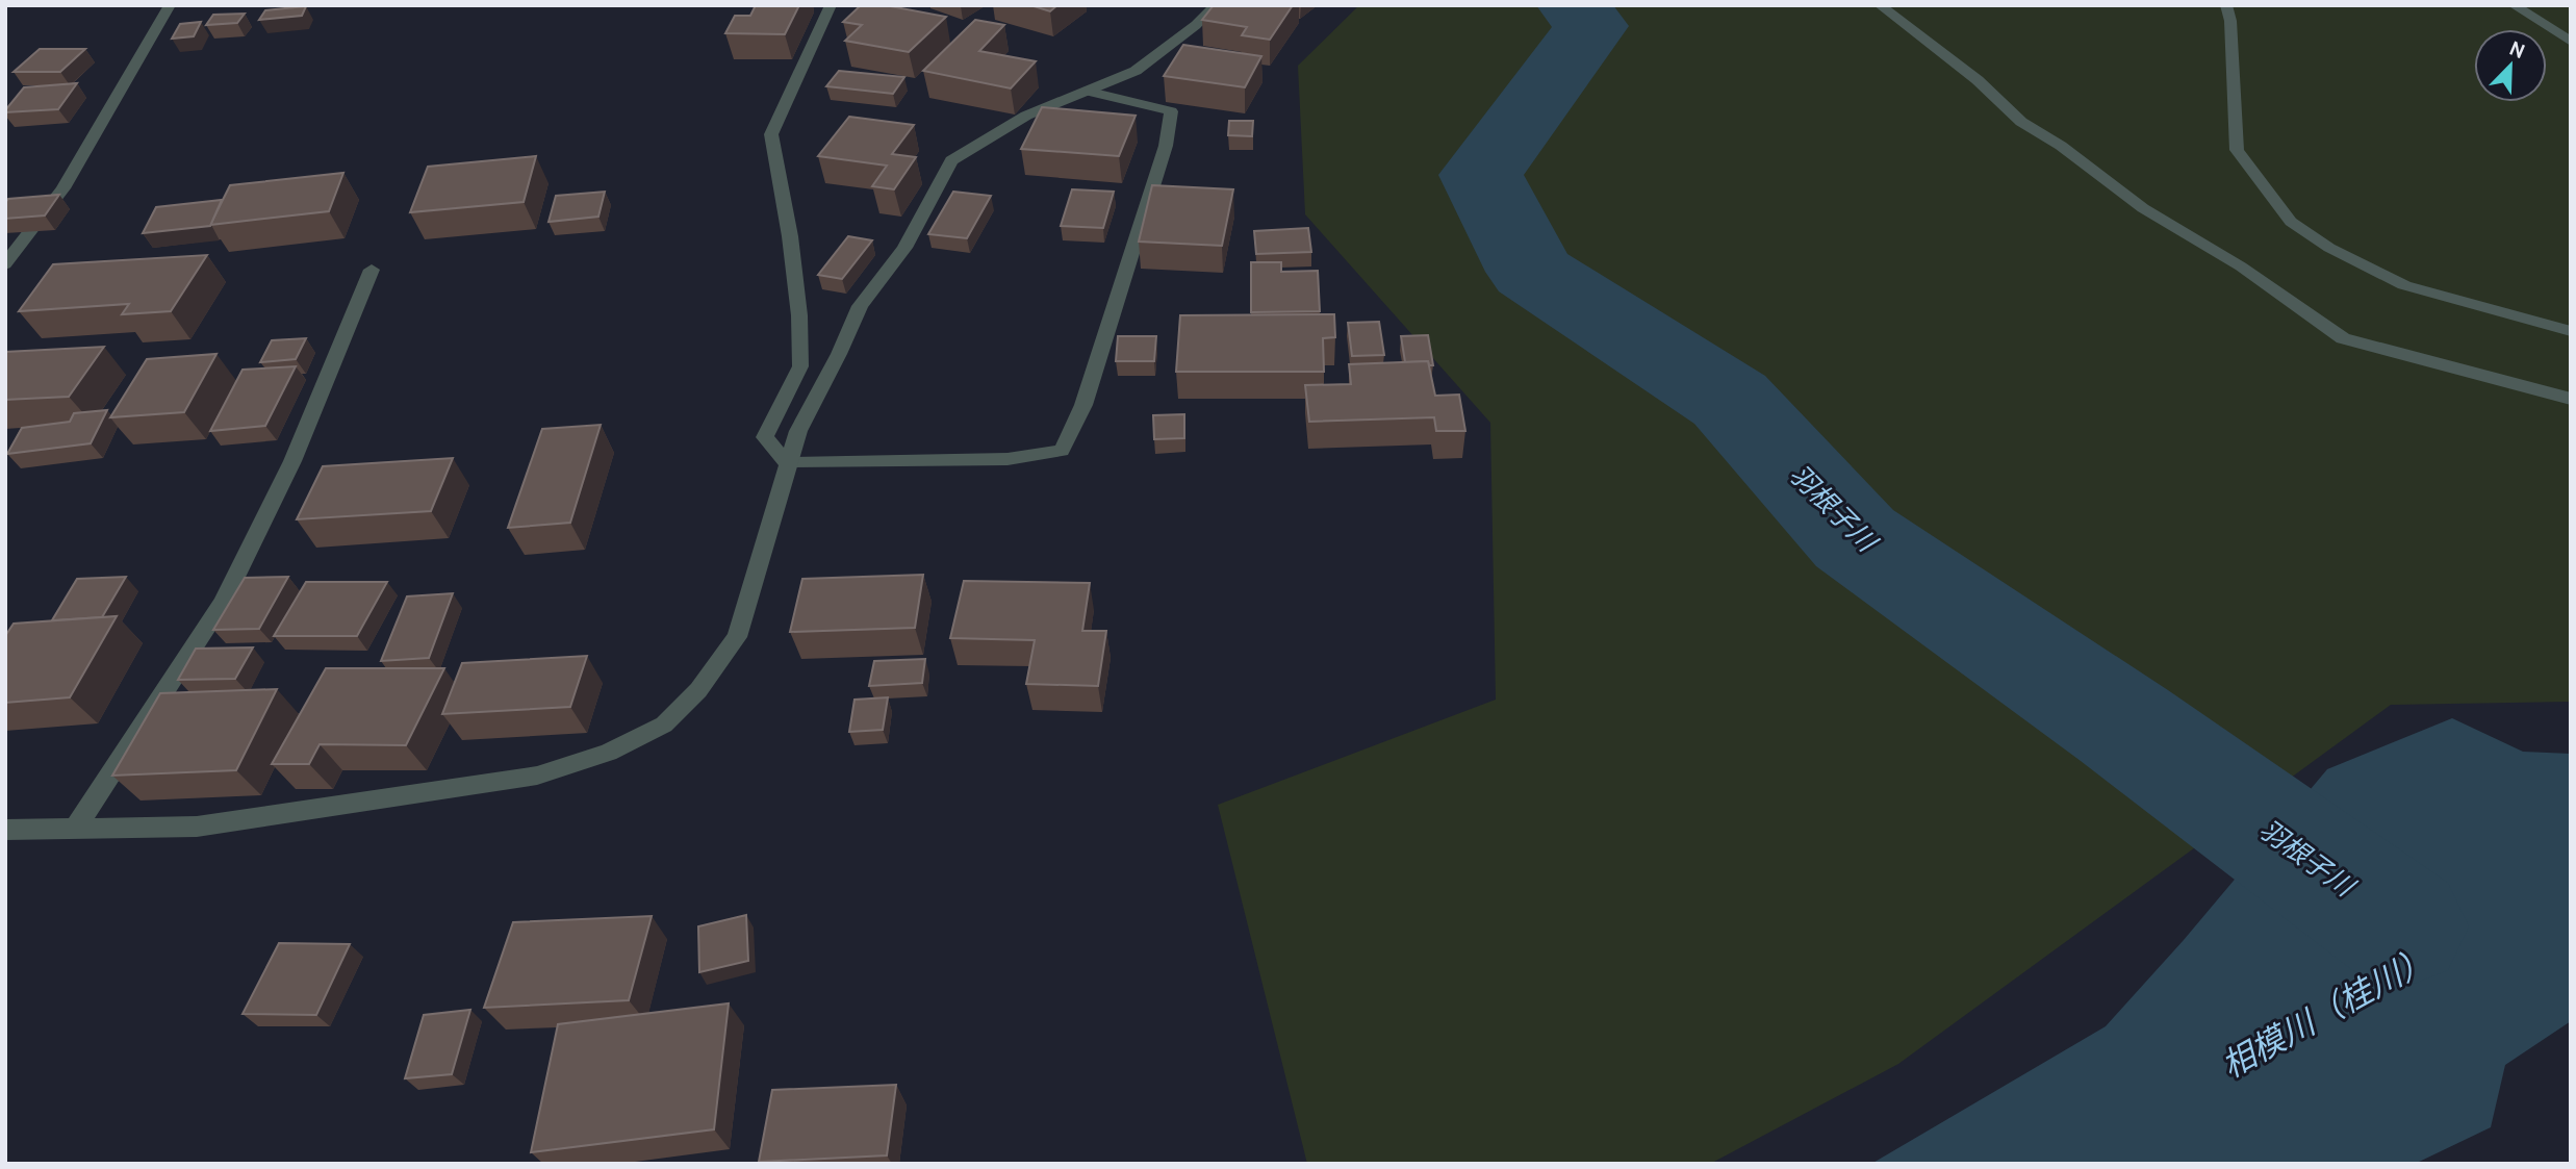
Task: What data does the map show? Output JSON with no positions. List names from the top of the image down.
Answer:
{
  "water": ["羽根子川", "相模川（桂川）"],
  "north": "top right"
}
